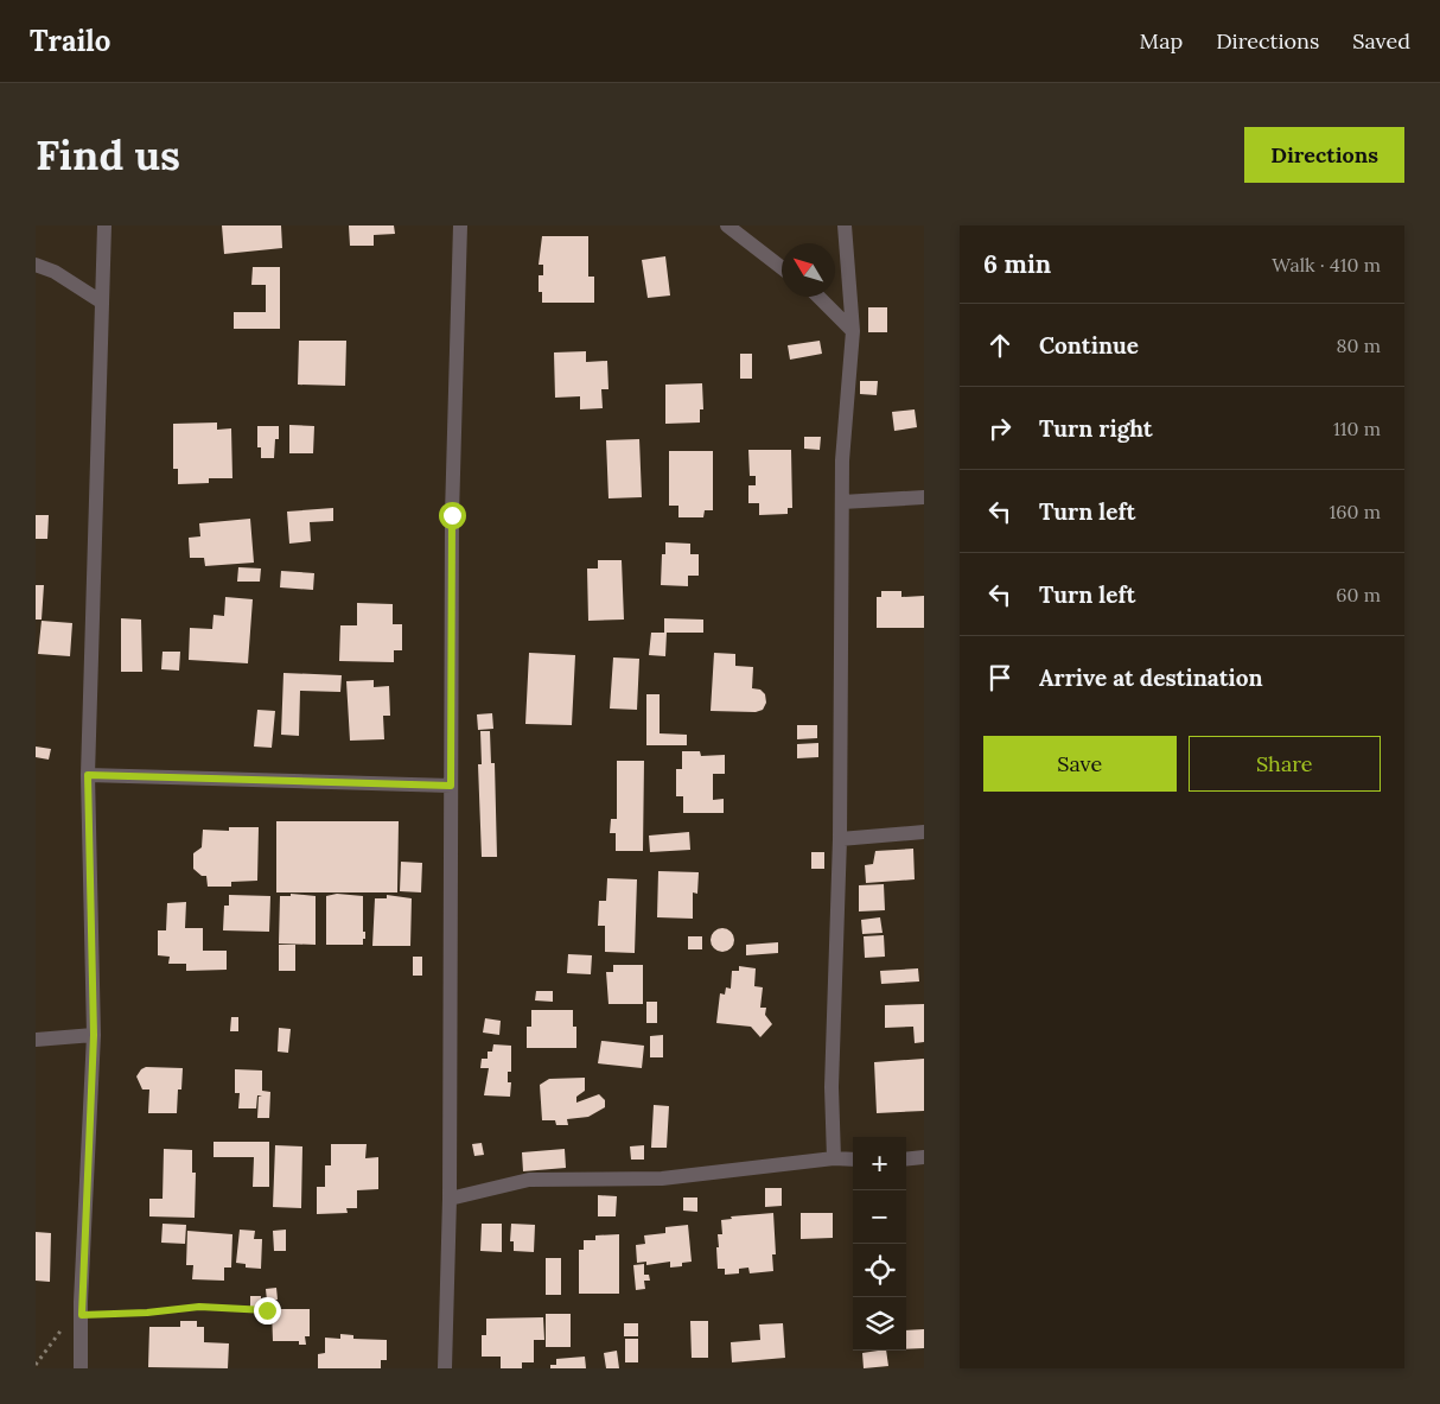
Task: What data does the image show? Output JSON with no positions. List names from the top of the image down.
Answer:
{
  "north": "top left",
  "page": {
    "header": "Trailo",
    "nav": ["Map", "Directions", "Saved"],
    "buttons": [
      "Directions",
      ["Save", "Share"]
    ],
    "title": "Find us",
    "heading": ["6 min", "Walk · 410 m"],
    "list": [
      ["Continue", "80 m"],
      ["Turn right", "110 m"],
      ["Turn left", "160 m"],
      ["Turn left", "60 m"],
      "Arrive at destination"
    ],
    "map_buttons": ["+", "−"]
  }
}
